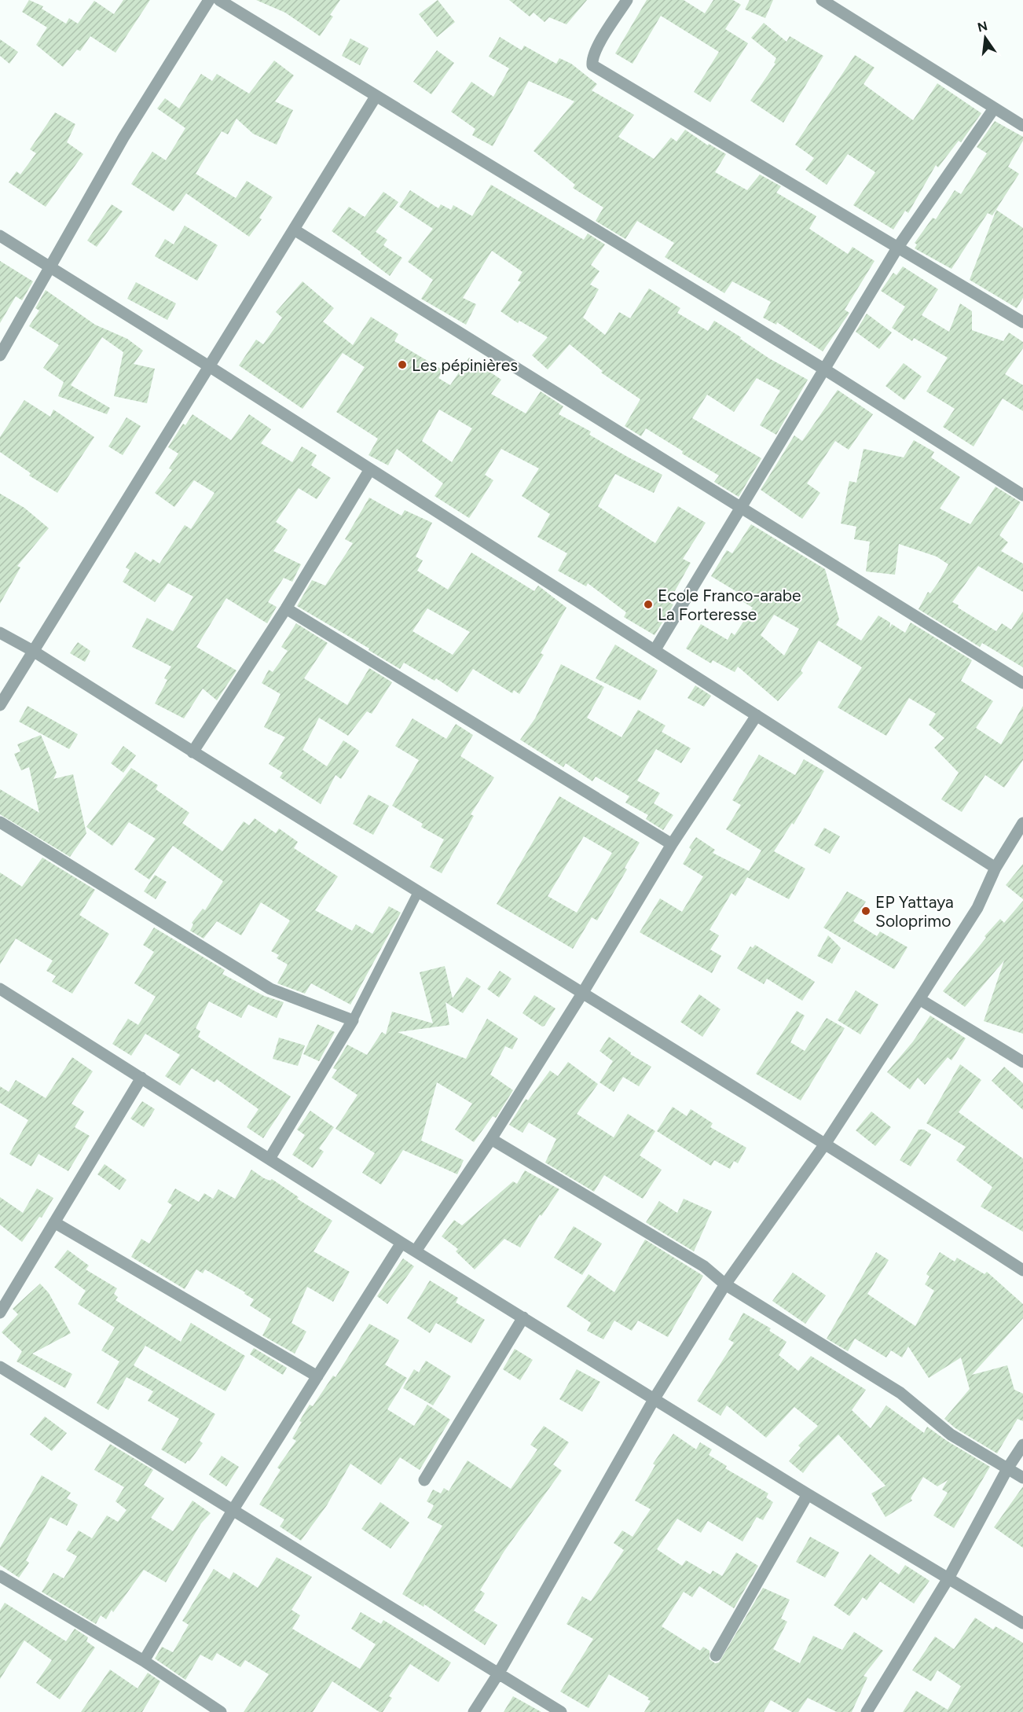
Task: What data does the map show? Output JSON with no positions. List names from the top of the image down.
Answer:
{
  "places": ["Les pépinières", "Ecole Franco-arabe La Forteresse", "EP Yattaya Soloprimo"],
  "north": "top"
}
